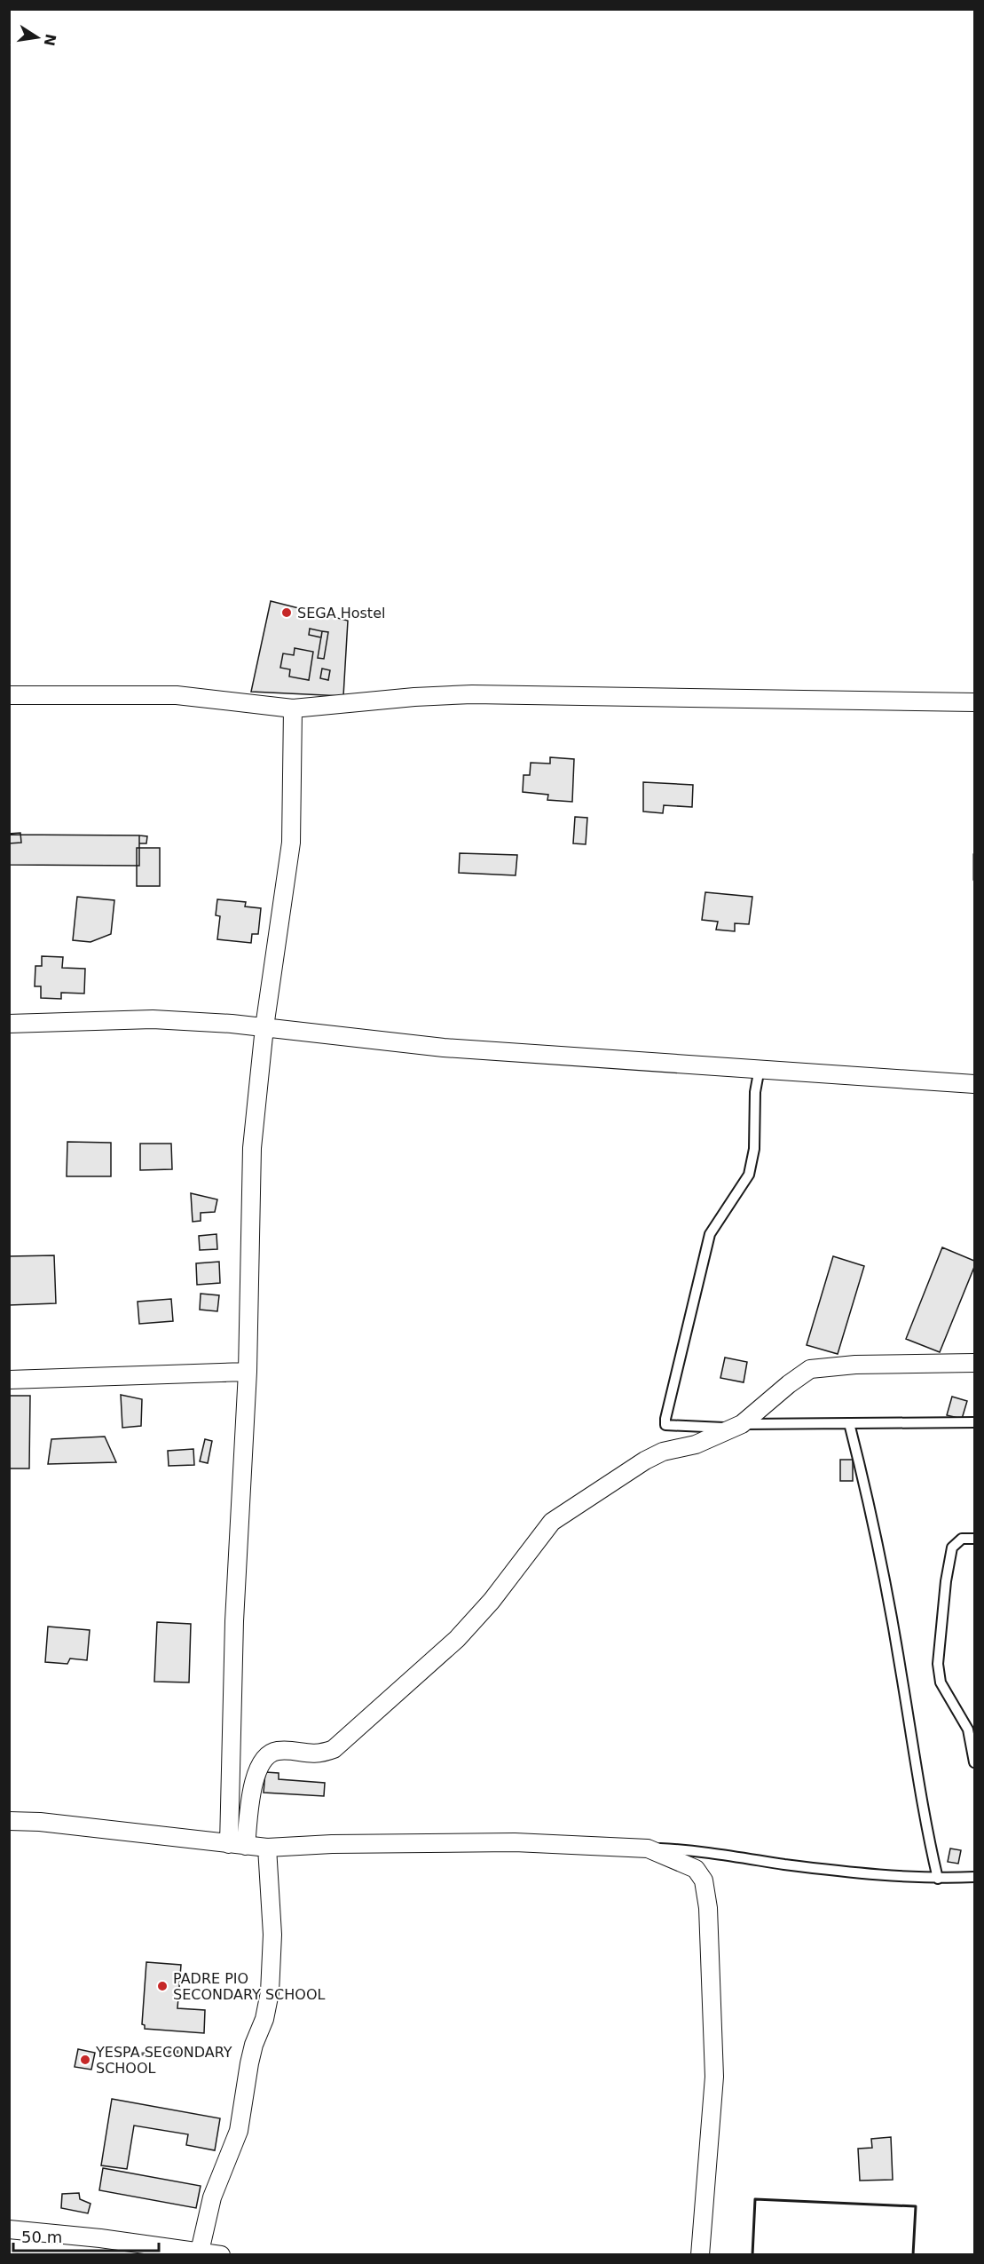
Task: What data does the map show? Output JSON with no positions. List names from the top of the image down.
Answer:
{
  "places": ["SEGA Hostel", "PADRE PIO SECONDARY SCHOOL", "YESPA SECONDARY SCHOOL"],
  "scale_bar": "50 m",
  "north": "right"
}
